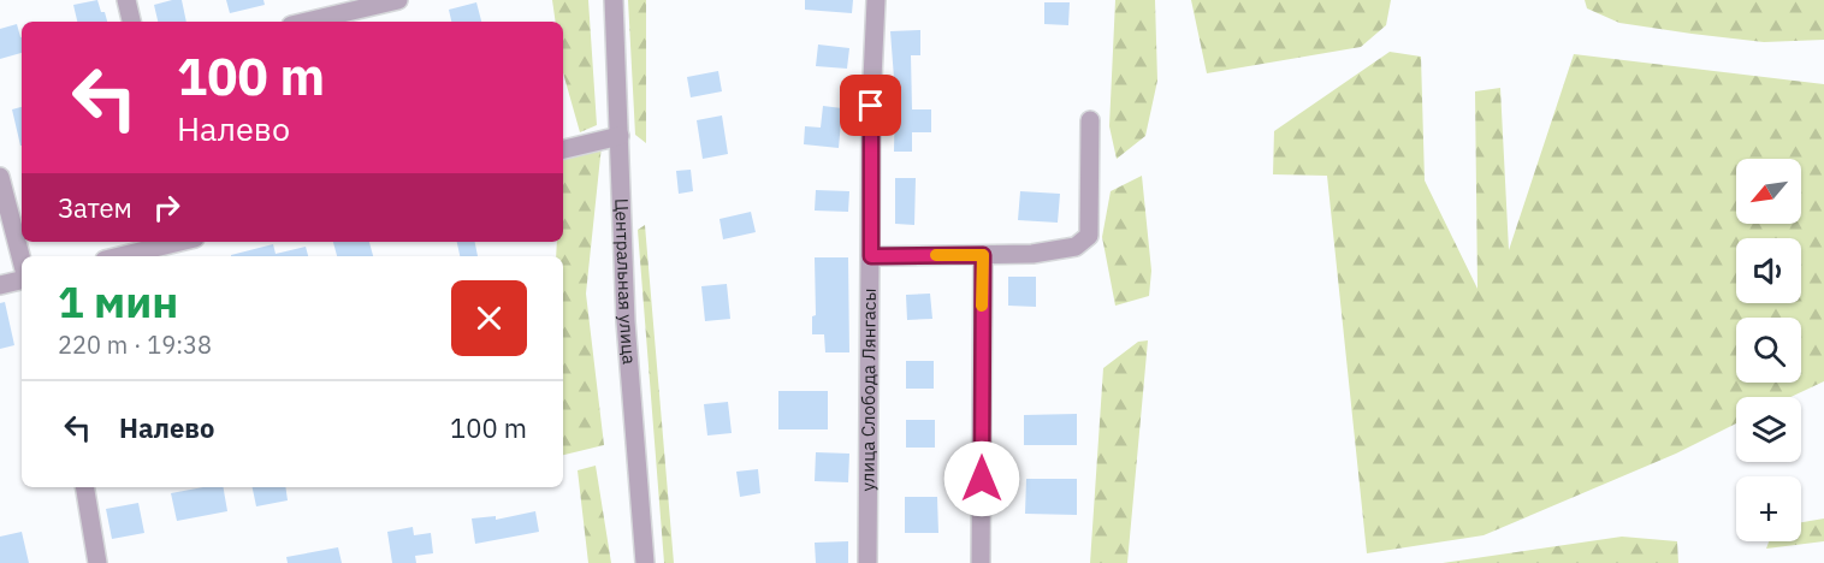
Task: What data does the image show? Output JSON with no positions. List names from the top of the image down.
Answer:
{
  "streets": {
    "street": ["Центральная улица", "улица Слобода Лянгасы"]
  },
  "north": "bottom left",
  "page": {
    "turn": ["100 m", "Налево"],
    "map_buttons": "+",
    "then": "Затем",
    "heading": ["1 мин", "220 m · 19:38"],
    "list": [
      {
        "name": "Налево",
        "value": "100 m"
      }
    ]
  }
}
